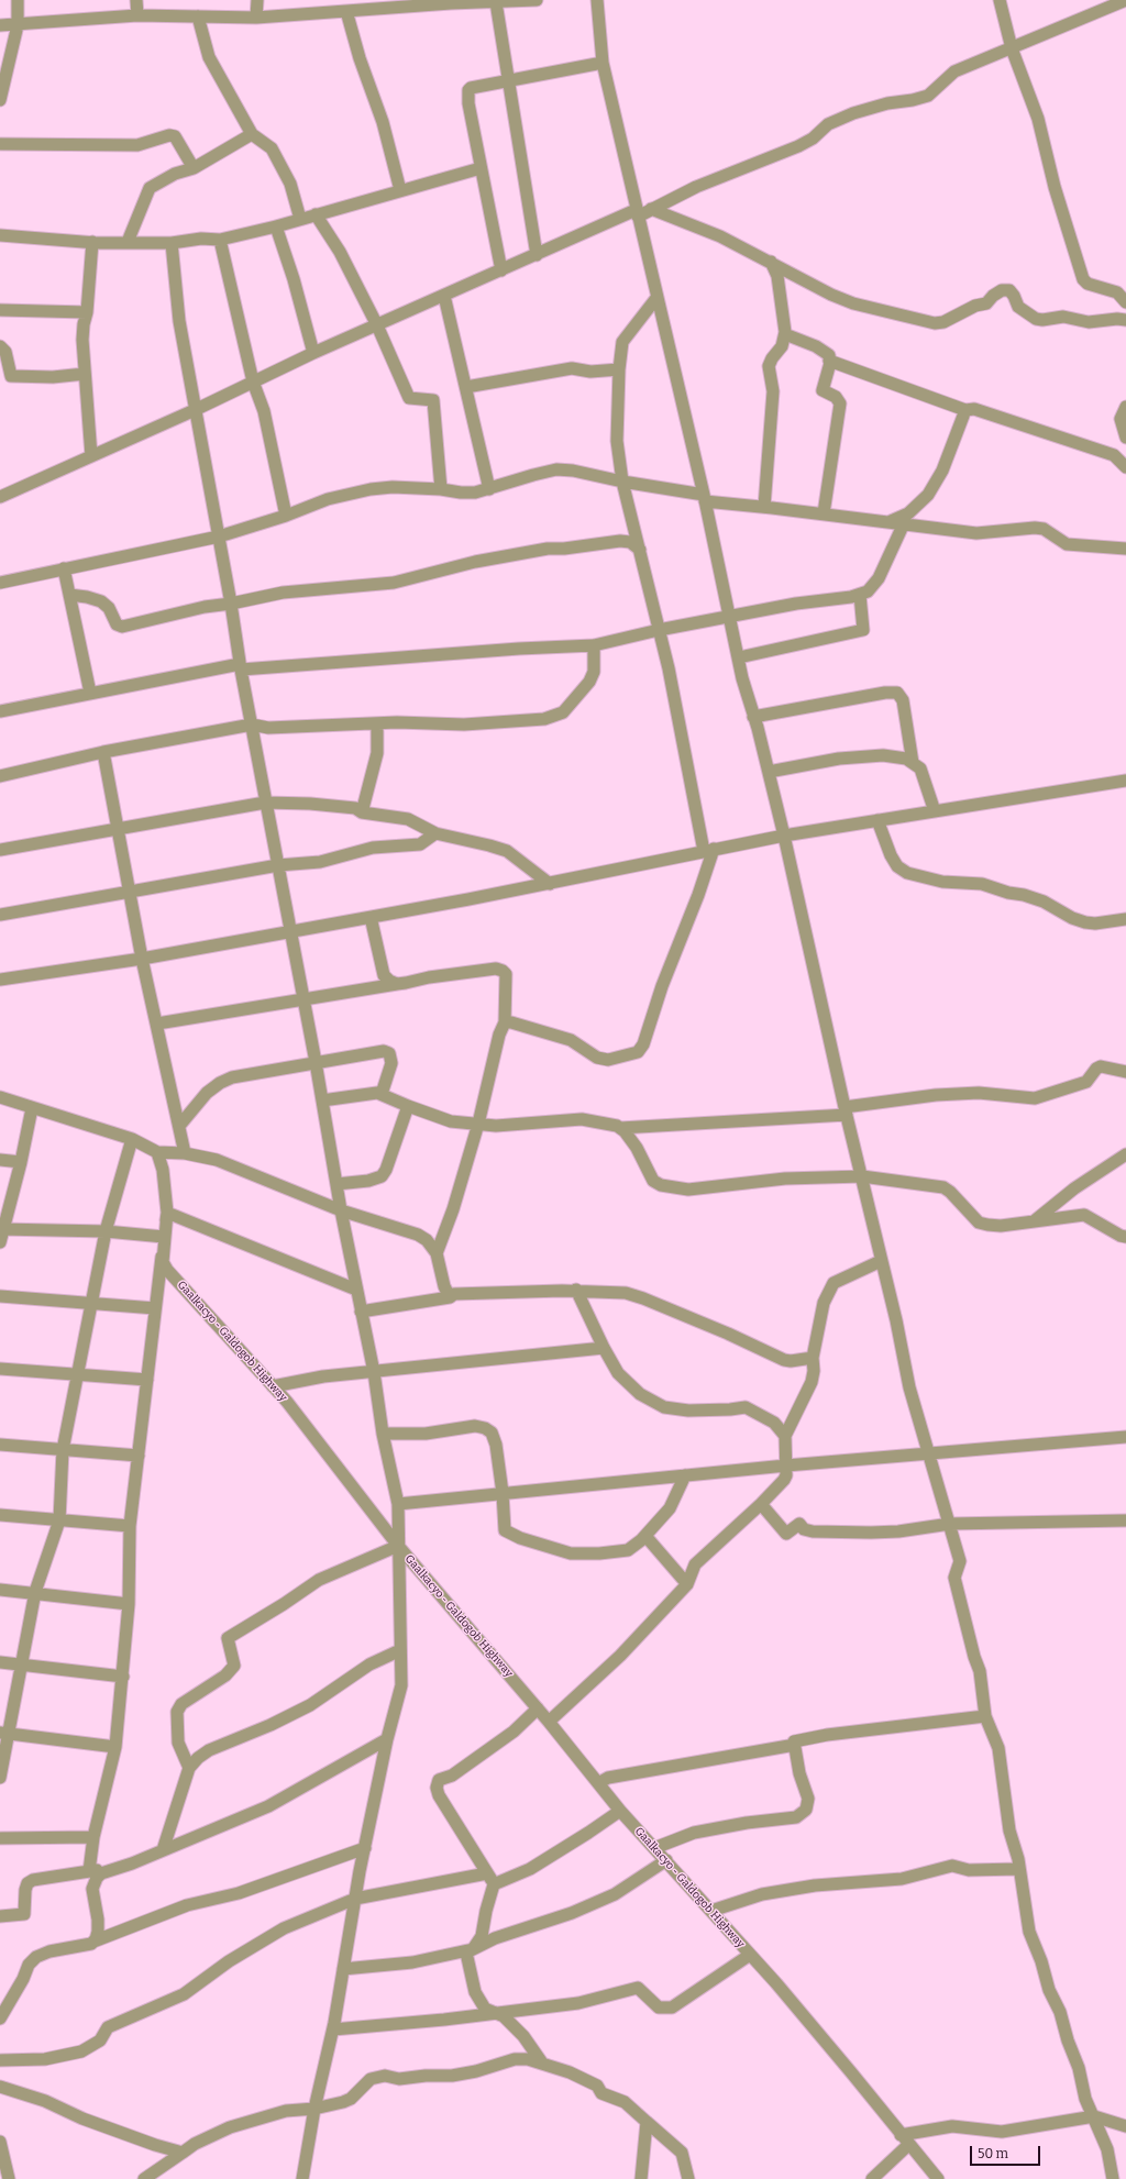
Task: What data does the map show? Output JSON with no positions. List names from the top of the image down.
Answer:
{
  "streets": {
    "street": ["Gaalkacyo - Galdogob Highway"]
  },
  "scale_bar": "50 m"
}
